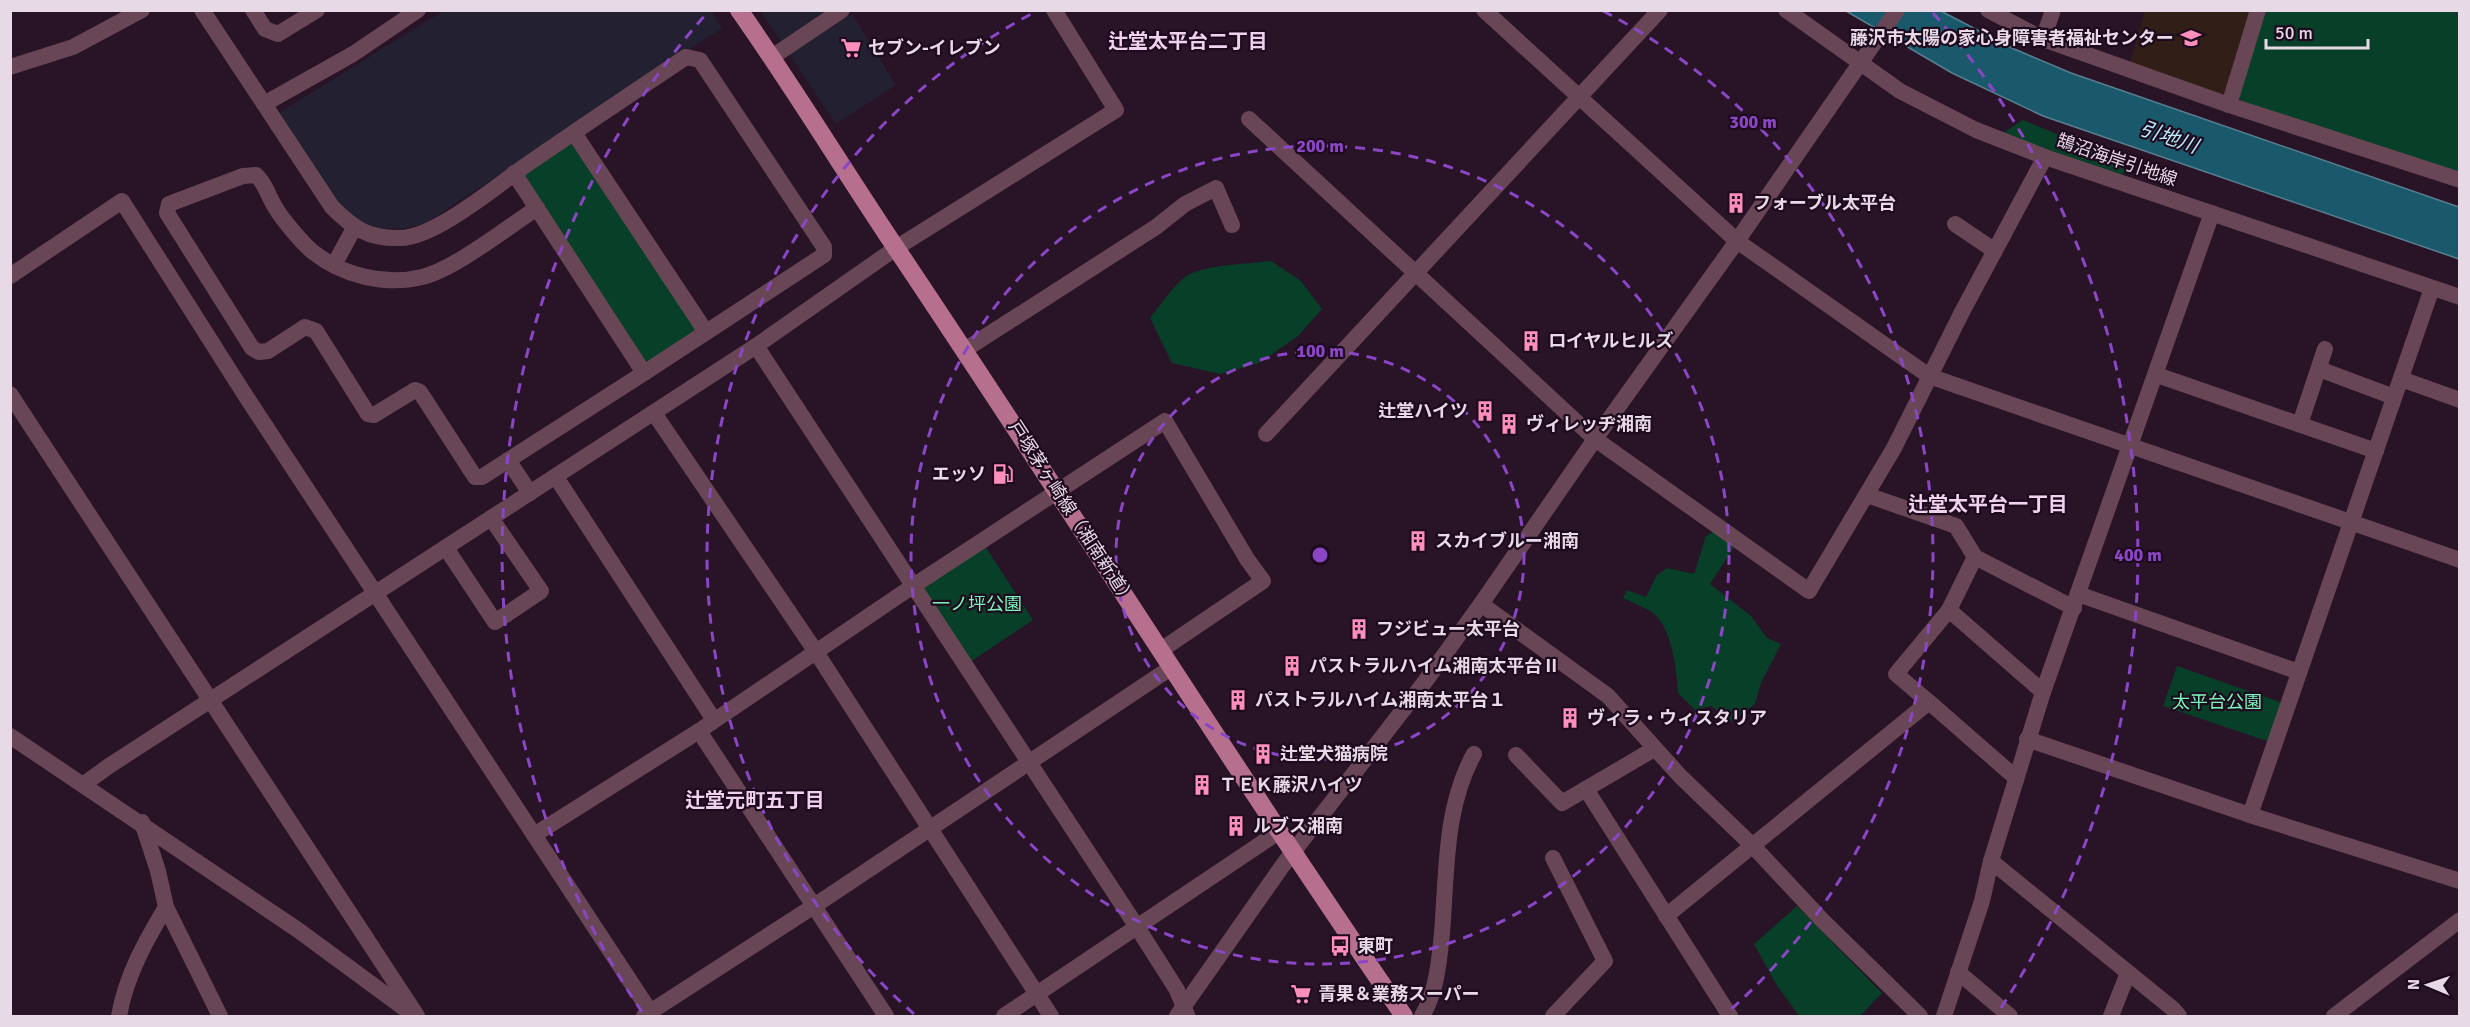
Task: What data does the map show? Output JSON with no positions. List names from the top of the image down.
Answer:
{
  "streets": {
    "main road": ["戸塚茅ヶ崎線（湘南新道）"],
    "street": ["鵠沼海岸引地線"]
  },
  "districts": ["辻堂太平台二丁目", "辻堂太平台一丁目", "辻堂元町五丁目"],
  "water": ["引地川"],
  "parks": ["一ノ坪公園", "太平台公園"],
  "places": {
    "school or university": ["藤沢市太陽の家心身障害者福祉センター"],
    "supermarket": ["セブン-イレブン", "青果＆業務スーパー"],
    "building": [
      "フォーブル太平台",
      "ロイヤルヒルズ",
      "辻堂ハイツ",
      "ヴィレッヂ湘南",
      "スカイブルー湘南",
      "フジビュー太平台",
      "パストラルハイム湘南太平台Ⅱ",
      "パストラルハイム湘南太平台１",
      "ヴィラ・ウィスタリア",
      "辻堂犬猫病院",
      "ＴＥＫ藤沢ハイツ",
      "ルブス湘南"
    ],
    "fuel station": ["エッソ"],
    "bus stop": ["東町"]
  },
  "scale_bar": "50 m",
  "north": "left",
  "rings": [
    "300 m",
    "200 m",
    "100 m",
    "400 m"
  ]
}
